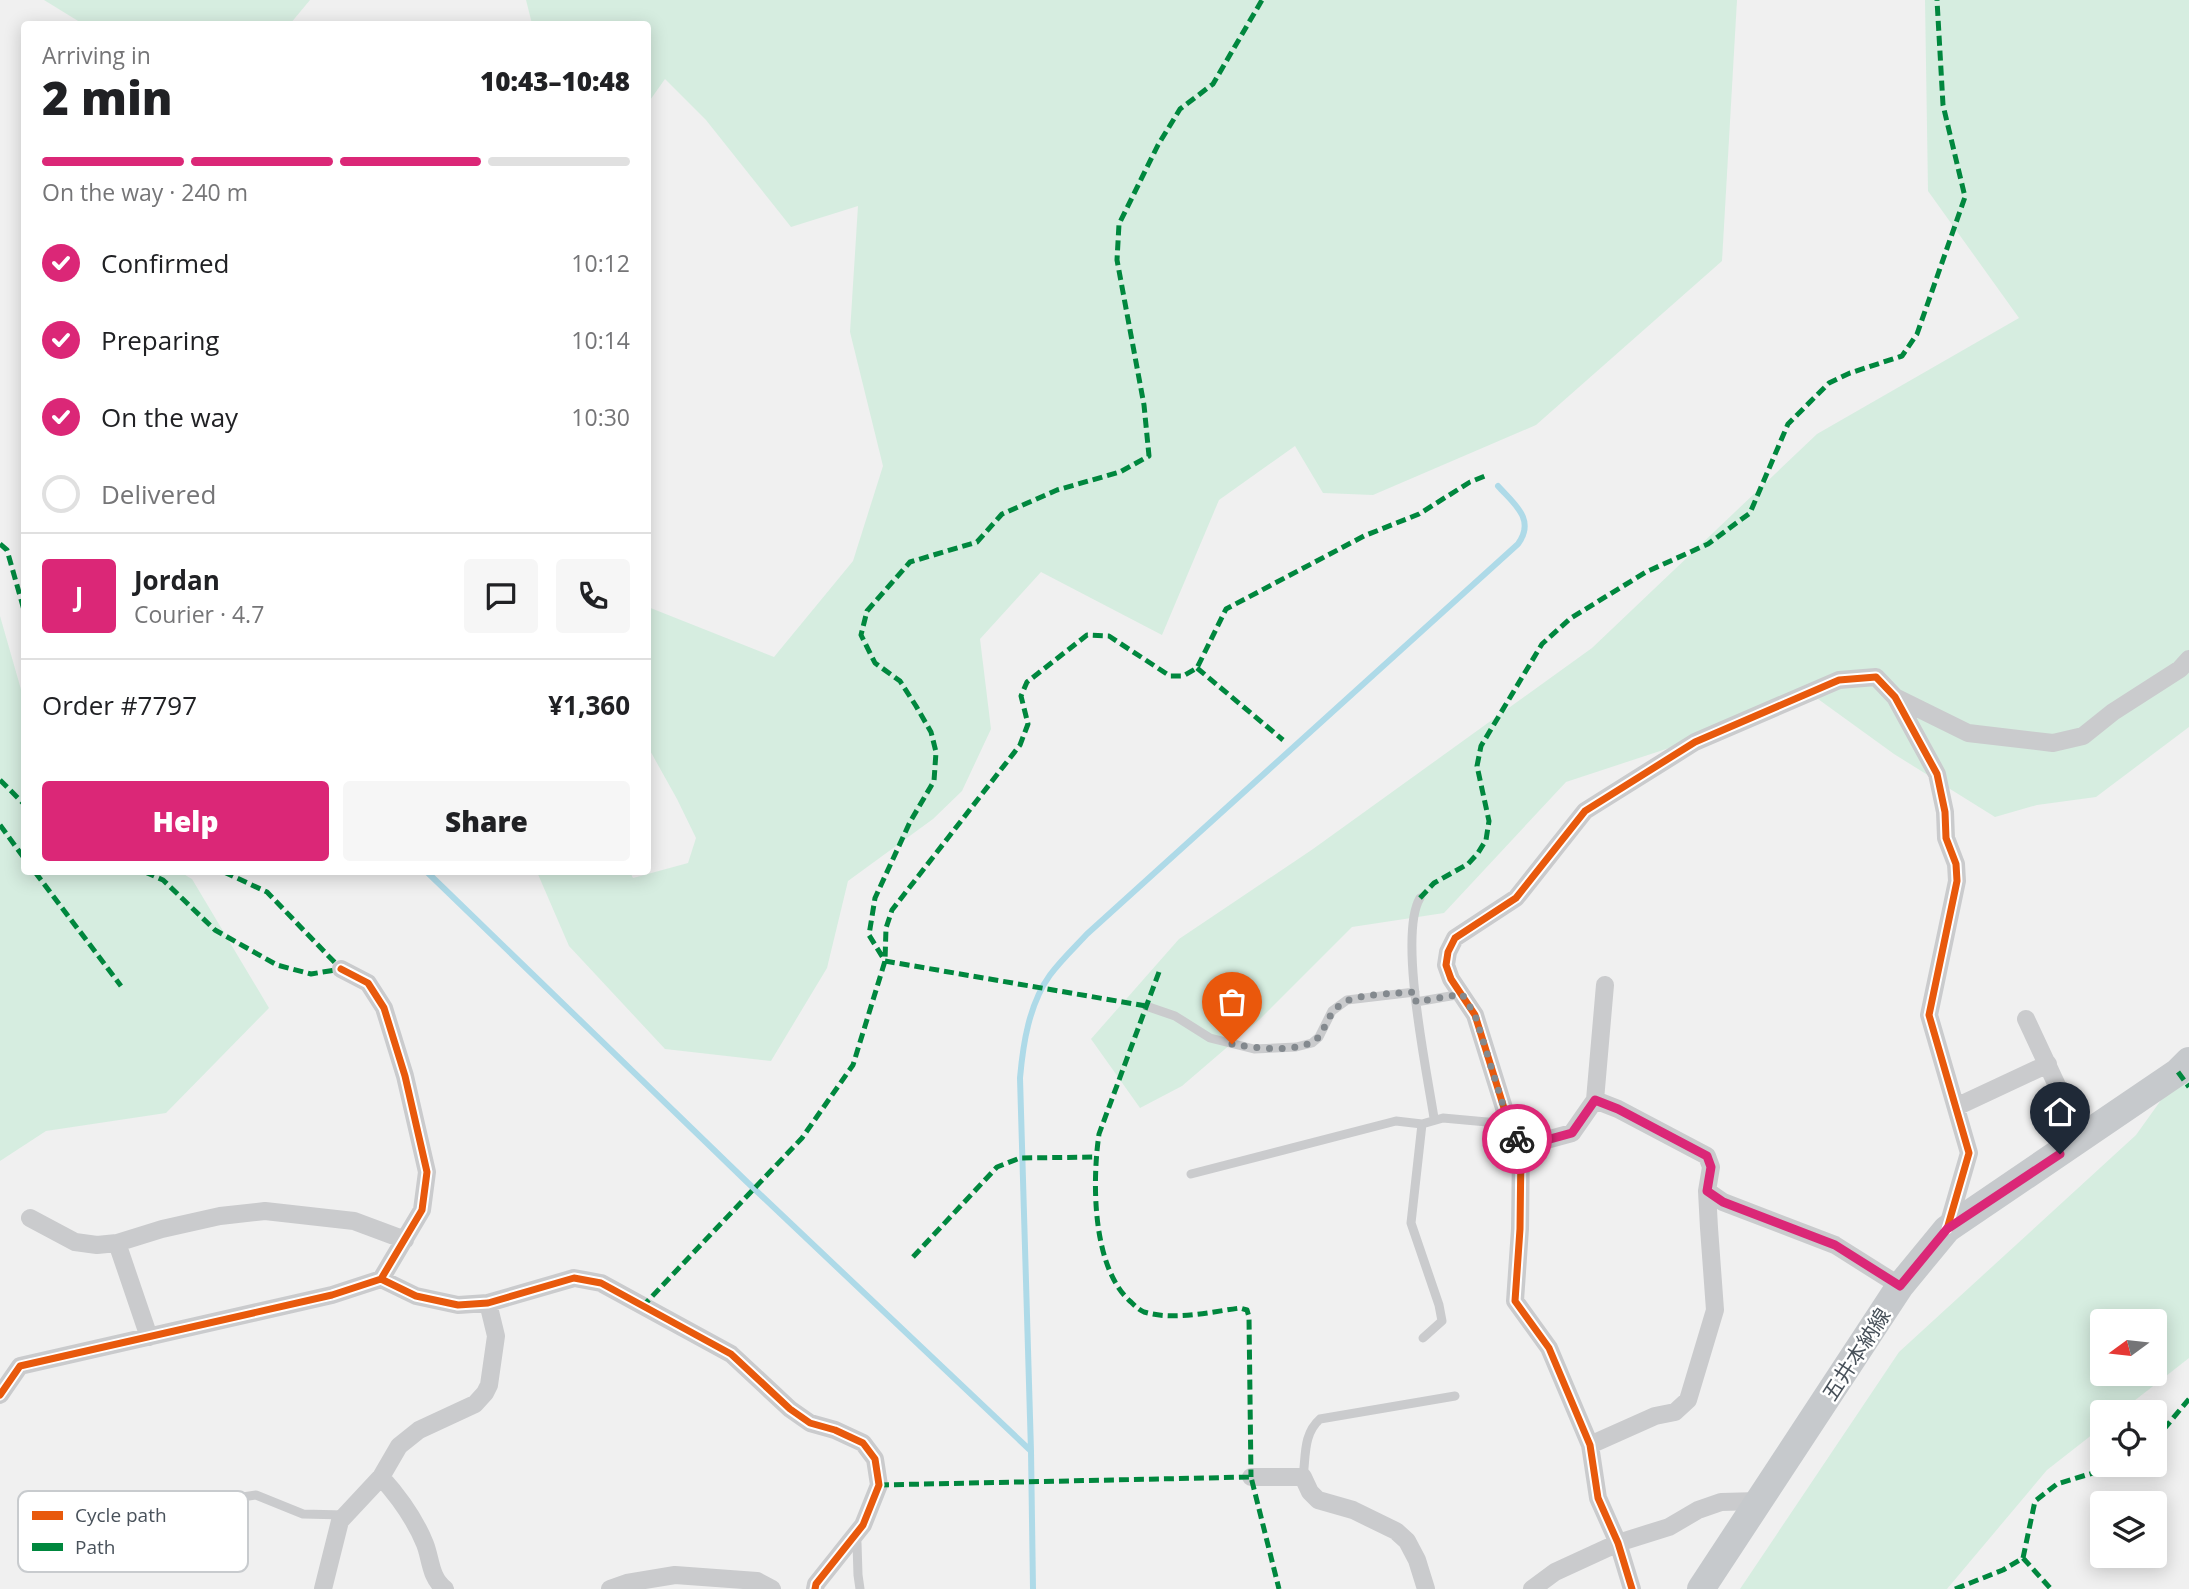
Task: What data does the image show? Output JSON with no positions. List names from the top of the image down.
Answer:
{
  "streets": {
    "main road": ["五井本納線"]
  },
  "legend": ["Cycle path", "Path"],
  "north": "left",
  "page": {
    "heading": ["2 min", "Arriving in", "10:43–10:48"],
    "panel": [
      "Jordan",
      "Courier · 4.7",
      "Order #7797",
      "¥1,360"
    ],
    "bar": "On the way · 240 m",
    "list": [
      ["Confirmed", "10:12"],
      ["Preparing", "10:14"],
      ["On the way", "10:30"],
      "Delivered"
    ],
    "round": "J",
    "buttons": ["Help", "Share"]
  }
}
